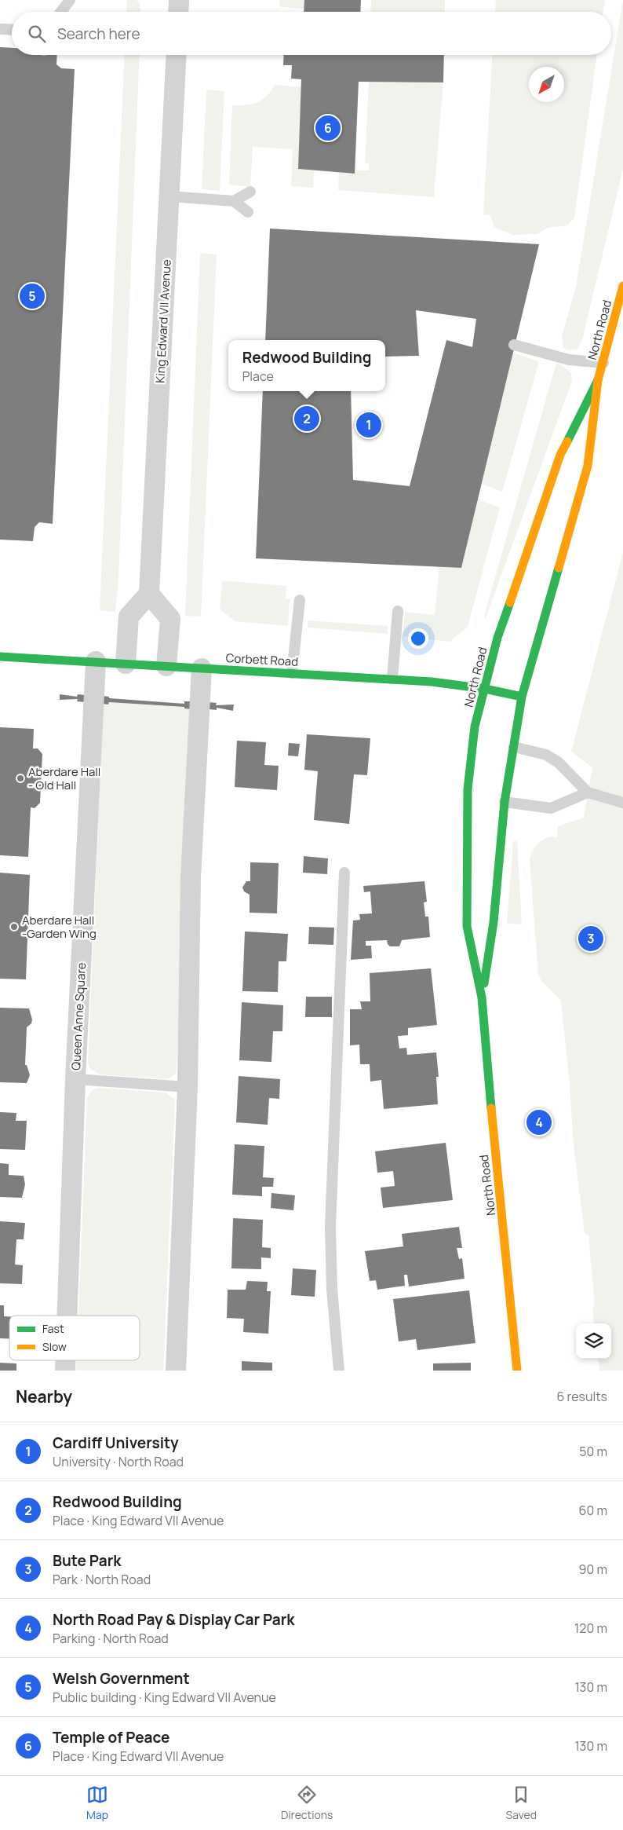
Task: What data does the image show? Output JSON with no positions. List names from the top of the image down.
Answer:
{
  "streets": {
    "main road": ["North Road", "Corbett Road"],
    "street": ["King Edward VII Avenue", "Queen Anne Square"]
  },
  "crossings": [
    ["North Road", "Corbett Road"],
    ["Corbett Road", "Queen Anne Square"]
  ],
  "places": ["Aberdare Hall - Old Hall", "Aberdare Hall -Garden Wing"],
  "legend": ["Fast", "Slow"],
  "north": "bottom left",
  "page": {
    "search": "Search here",
    "pins": [
      "6",
      "5",
      "2",
      "1",
      "3",
      "4"
    ],
    "popup": ["Redwood Building", "Place"],
    "heading": ["Nearby", "6 results"],
    "list": [
      {
        "mark": "1",
        "name": "Cardiff University",
        "note": "University · North Road",
        "value": "50 m"
      },
      {
        "mark": "2",
        "name": "Redwood Building",
        "note": "Place · King Edward VII Avenue",
        "value": "60 m"
      },
      {
        "mark": "3",
        "name": "Bute Park",
        "note": "Park · North Road",
        "value": "90 m"
      },
      {
        "mark": "4",
        "name": "North Road Pay & Display Car Park",
        "note": "Parking · North Road",
        "value": "120 m"
      },
      {
        "mark": "5",
        "name": "Welsh Government",
        "note": "Public building · King Edward VII Avenue",
        "value": "130 m"
      },
      {
        "mark": "6",
        "name": "Temple of Peace",
        "note": "Place · King Edward VII Avenue",
        "value": "130 m"
      }
    ],
    "nav": ["Map", "Directions", "Saved"]
  }
}
